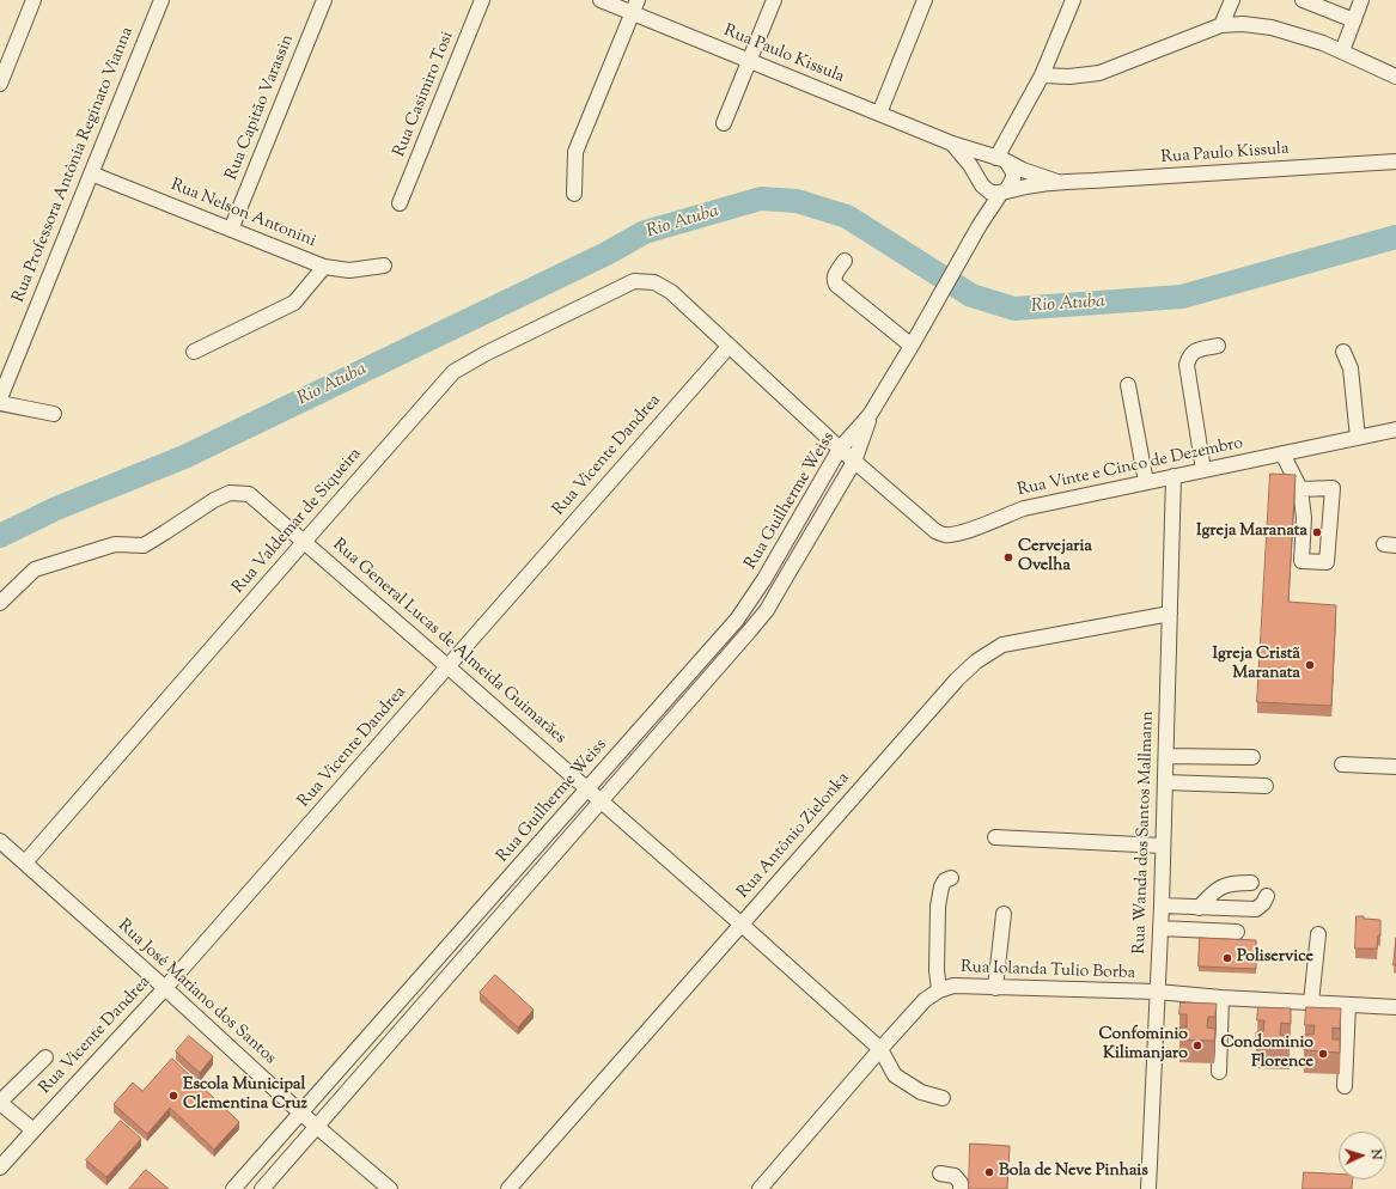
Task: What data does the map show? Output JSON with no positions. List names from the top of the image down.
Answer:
{
  "streets": {
    "street": [
      "Rua Paulo Kissula",
      "Rua Casimiro Tosi",
      "Rua Capitão Varassin",
      "Rua Professora Antônia Reginato Vianna",
      "Rua Nelson Antonini",
      "Rua Vicente Dandrea",
      "Rua Vinte e Cinco de Dezembro",
      "Rua Guilherme Weiss",
      "Rua Valdemar de Siqueira",
      "Rua General Lucas de Almeida Guimarães",
      "Rua Wanda dos Santos Mallmann",
      "Rua Antônio Zielonka",
      "Rua Iolanda Tulio Borba",
      "Rua José Mariano dos Santos"
    ]
  },
  "crossings": [
    ["Rua Paulo Kissula", "Rua Guilherme Weiss"],
    ["Rua Capitão Varassin", "Rua Nelson Antonini"],
    ["Rua Professora Antônia Reginato Vianna", "Rua Nelson Antonini"],
    ["Rua Vicente Dandrea", "Rua Vinte e Cinco de Dezembro"],
    ["Rua Vicente Dandrea", "Rua General Lucas de Almeida Guimarães"],
    ["Rua Vicente Dandrea", "Rua José Mariano dos Santos"],
    ["Rua Vinte e Cinco de Dezembro", "Rua Guilherme Weiss"],
    ["Rua Vinte e Cinco de Dezembro", "Rua Valdemar de Siqueira"],
    ["Rua Vinte e Cinco de Dezembro", "Rua Wanda dos Santos Mallmann"],
    ["Rua Guilherme Weiss", "Rua General Lucas de Almeida Guimarães"],
    ["Rua Guilherme Weiss", "Rua José Mariano dos Santos"],
    ["Rua Valdemar de Siqueira", "Rua General Lucas de Almeida Guimarães"],
    ["Rua Valdemar de Siqueira", "Rua José Mariano dos Santos"],
    ["Rua General Lucas de Almeida Guimarães", "Rua Antônio Zielonka"],
    ["Rua General Lucas de Almeida Guimarães", "Rua Iolanda Tulio Borba"],
    ["Rua Wanda dos Santos Mallmann", "Rua Antônio Zielonka"],
    ["Rua Wanda dos Santos Mallmann", "Rua Iolanda Tulio Borba"]
  ],
  "water": ["Rio Atuba"],
  "places": [
    "Igreja Maranata",
    "Cervejaria Ovelha",
    "Igreja Cristã Maranata",
    "Poliservice",
    "Confominio Kilimanjaro",
    "Condominio Florence",
    "Escola Municipal Clementina Cruz",
    "Bola de Neve Pinhais"
  ],
  "north": "right"
}
